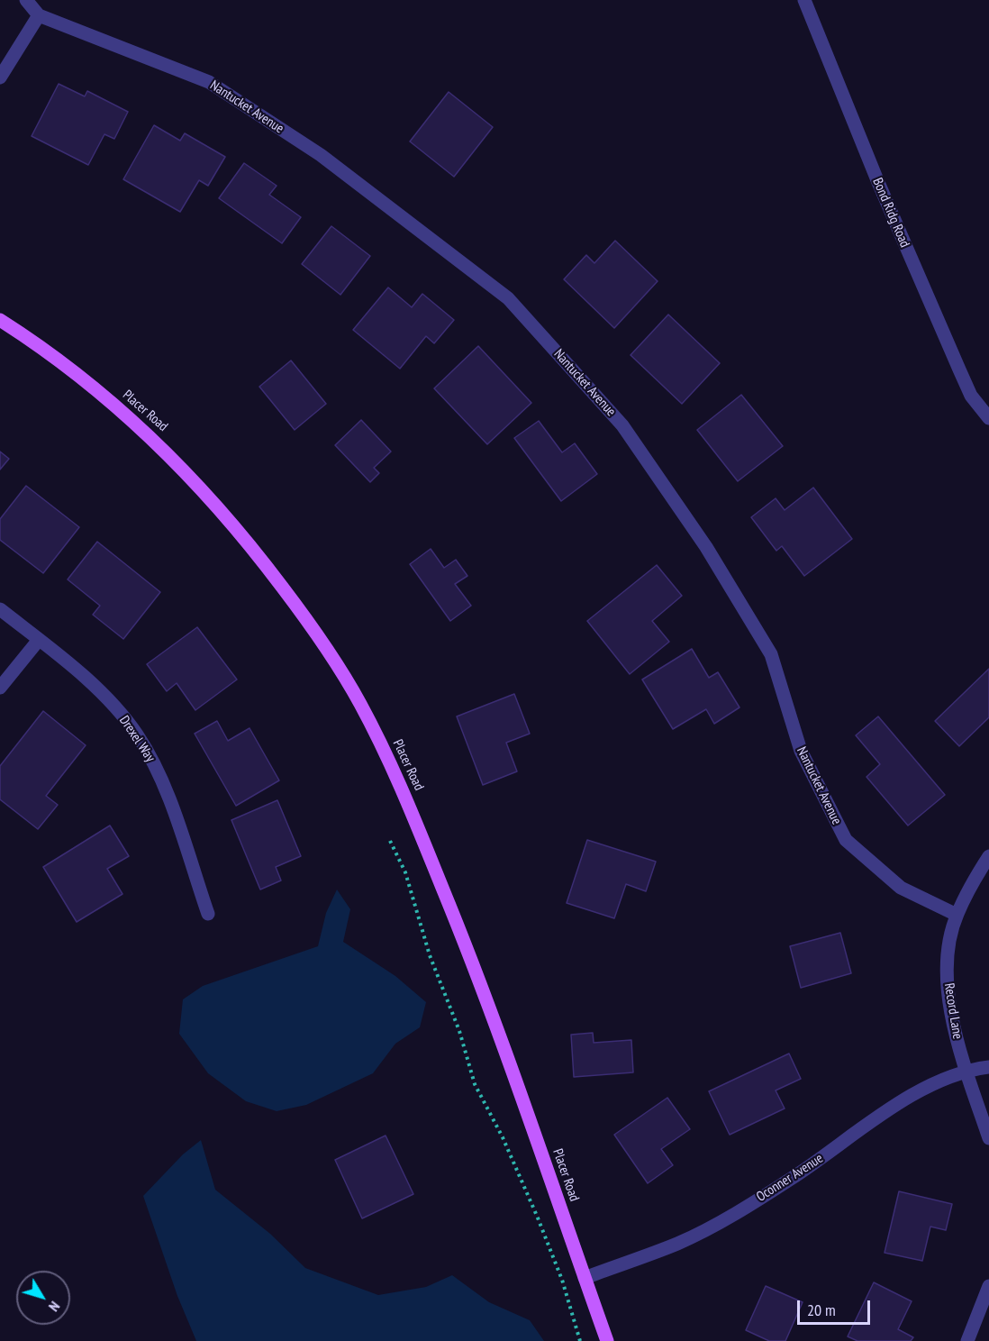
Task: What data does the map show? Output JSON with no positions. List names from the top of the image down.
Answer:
{
  "streets": {
    "main road": ["Placer Road"],
    "street": [
      "Nantucket Avenue",
      "Bond Ridg Road",
      "Drexel Way",
      "Record Lane",
      "Oconner Avenue"
    ]
  },
  "crossings": [
    ["Nantucket Avenue", "Record Lane"],
    ["Placer Road", "Oconner Avenue"],
    ["Record Lane", "Oconner Avenue"]
  ],
  "scale_bar": "20 m",
  "north": "bottom right"
}
